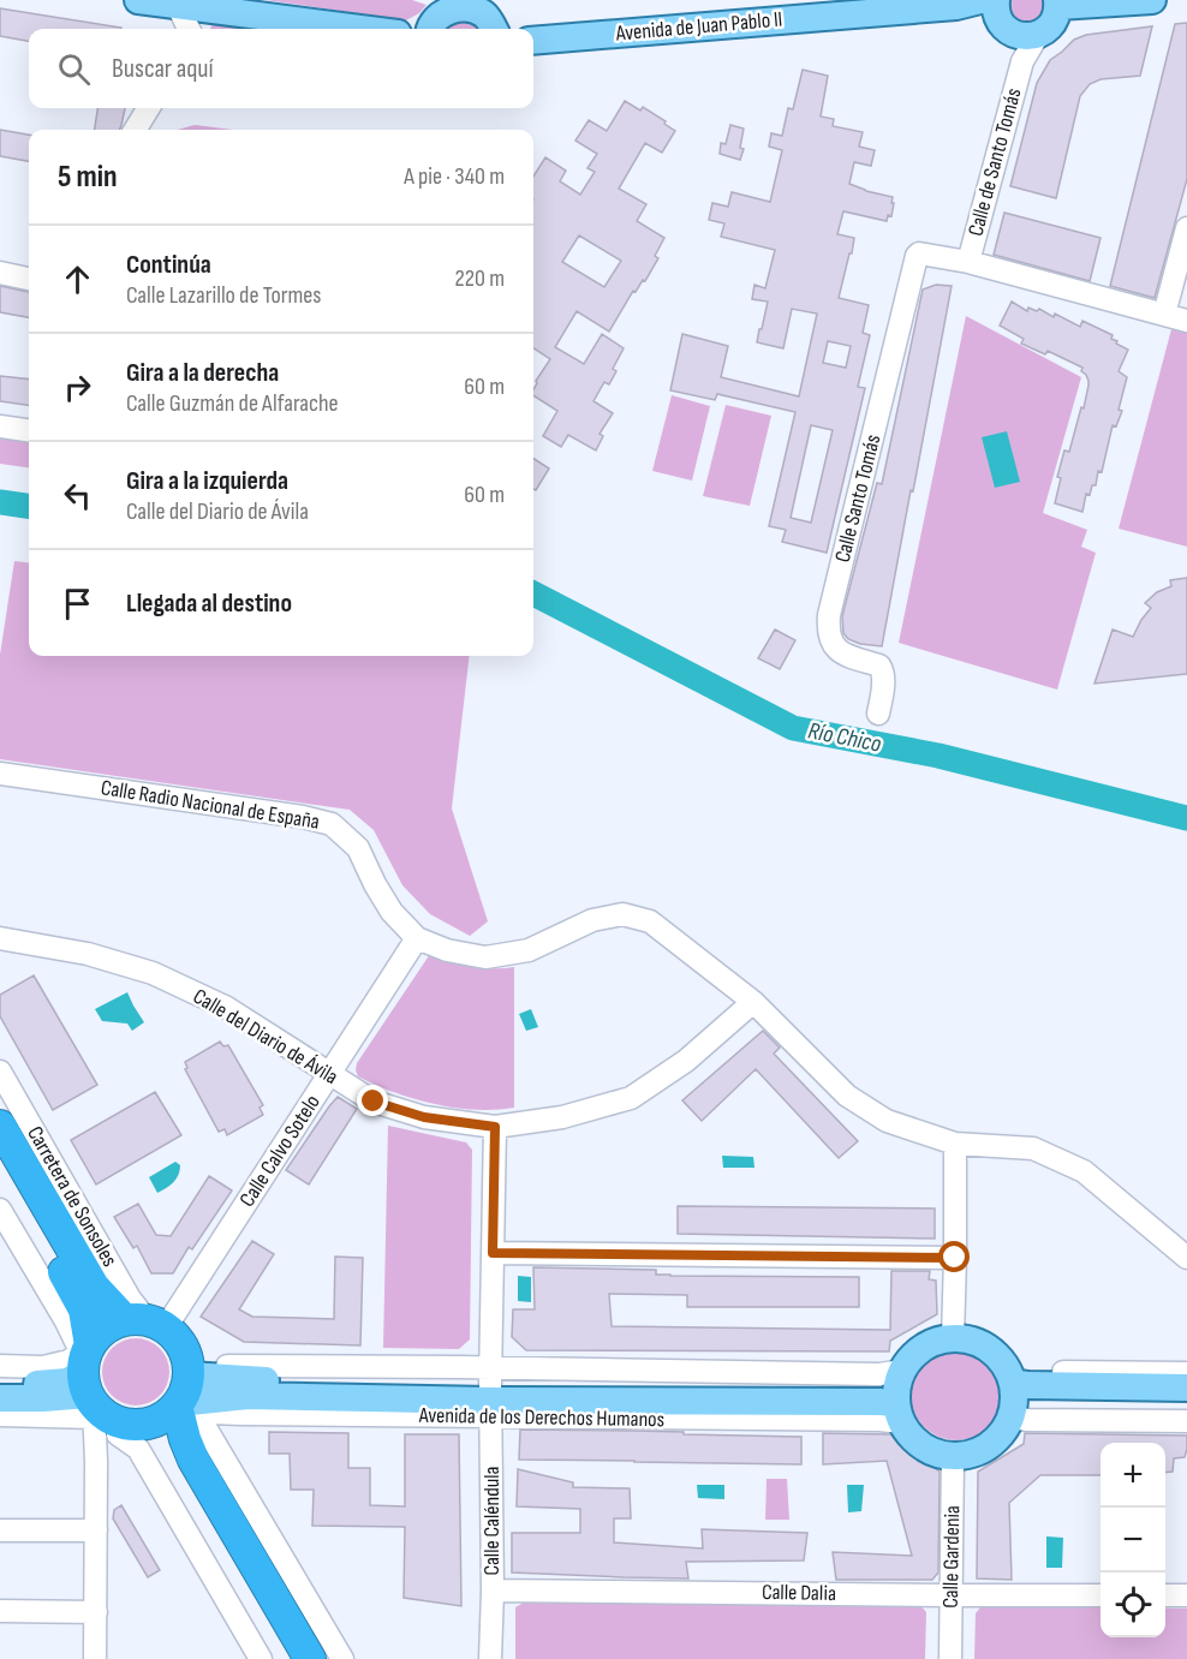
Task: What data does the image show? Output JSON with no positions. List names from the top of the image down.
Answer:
{
  "streets": {
    "highway": ["Carretera de Sonsoles"],
    "main road": ["Avenida de Juan Pablo II", "Avenida de los Derechos Humanos"],
    "street": [
      "Calle de Santo Tomás",
      "Calle Santo Tomás",
      "Calle Radio Nacional de España",
      "Calle del Diario de Ávila",
      "Calle Calvo Sotelo",
      "Calle Caléndula",
      "Calle Gardenia",
      "Calle Dalia"
    ]
  },
  "crossings": [
    ["Avenida de Juan Pablo II", "Calle de Santo Tomás"],
    ["Calle de Santo Tomás", "Calle Santo Tomás"],
    ["Calle Radio Nacional de España", "Calle del Diario de Ávila"],
    ["Calle Radio Nacional de España", "Calle Calvo Sotelo"],
    ["Calle del Diario de Ávila", "Calle Calvo Sotelo"],
    ["Calle del Diario de Ávila", "Calle Caléndula"],
    ["Calle Calvo Sotelo", "Carretera de Sonsoles"],
    ["Calle Calvo Sotelo", "Avenida de los Derechos Humanos"],
    ["Carretera de Sonsoles", "Avenida de los Derechos Humanos"],
    ["Avenida de los Derechos Humanos", "Calle Caléndula"],
    ["Avenida de los Derechos Humanos", "Calle Gardenia"],
    ["Calle Caléndula", "Calle Dalia"],
    ["Calle Gardenia", "Calle Dalia"]
  ],
  "water": ["Río Chico"],
  "page": {
    "search": "Buscar aquí",
    "heading": ["5 min", "A pie · 340 m"],
    "list": [
      ["Continúa", "Calle Lazarillo de Tormes", "220 m"],
      ["Gira a la derecha", "Calle Guzmán de Alfarache", "60 m"],
      ["Gira a la izquierda", "Calle del Diario de Ávila", "60 m"],
      "Llegada al destino"
    ],
    "map_buttons": ["+", "−"]
  }
}
